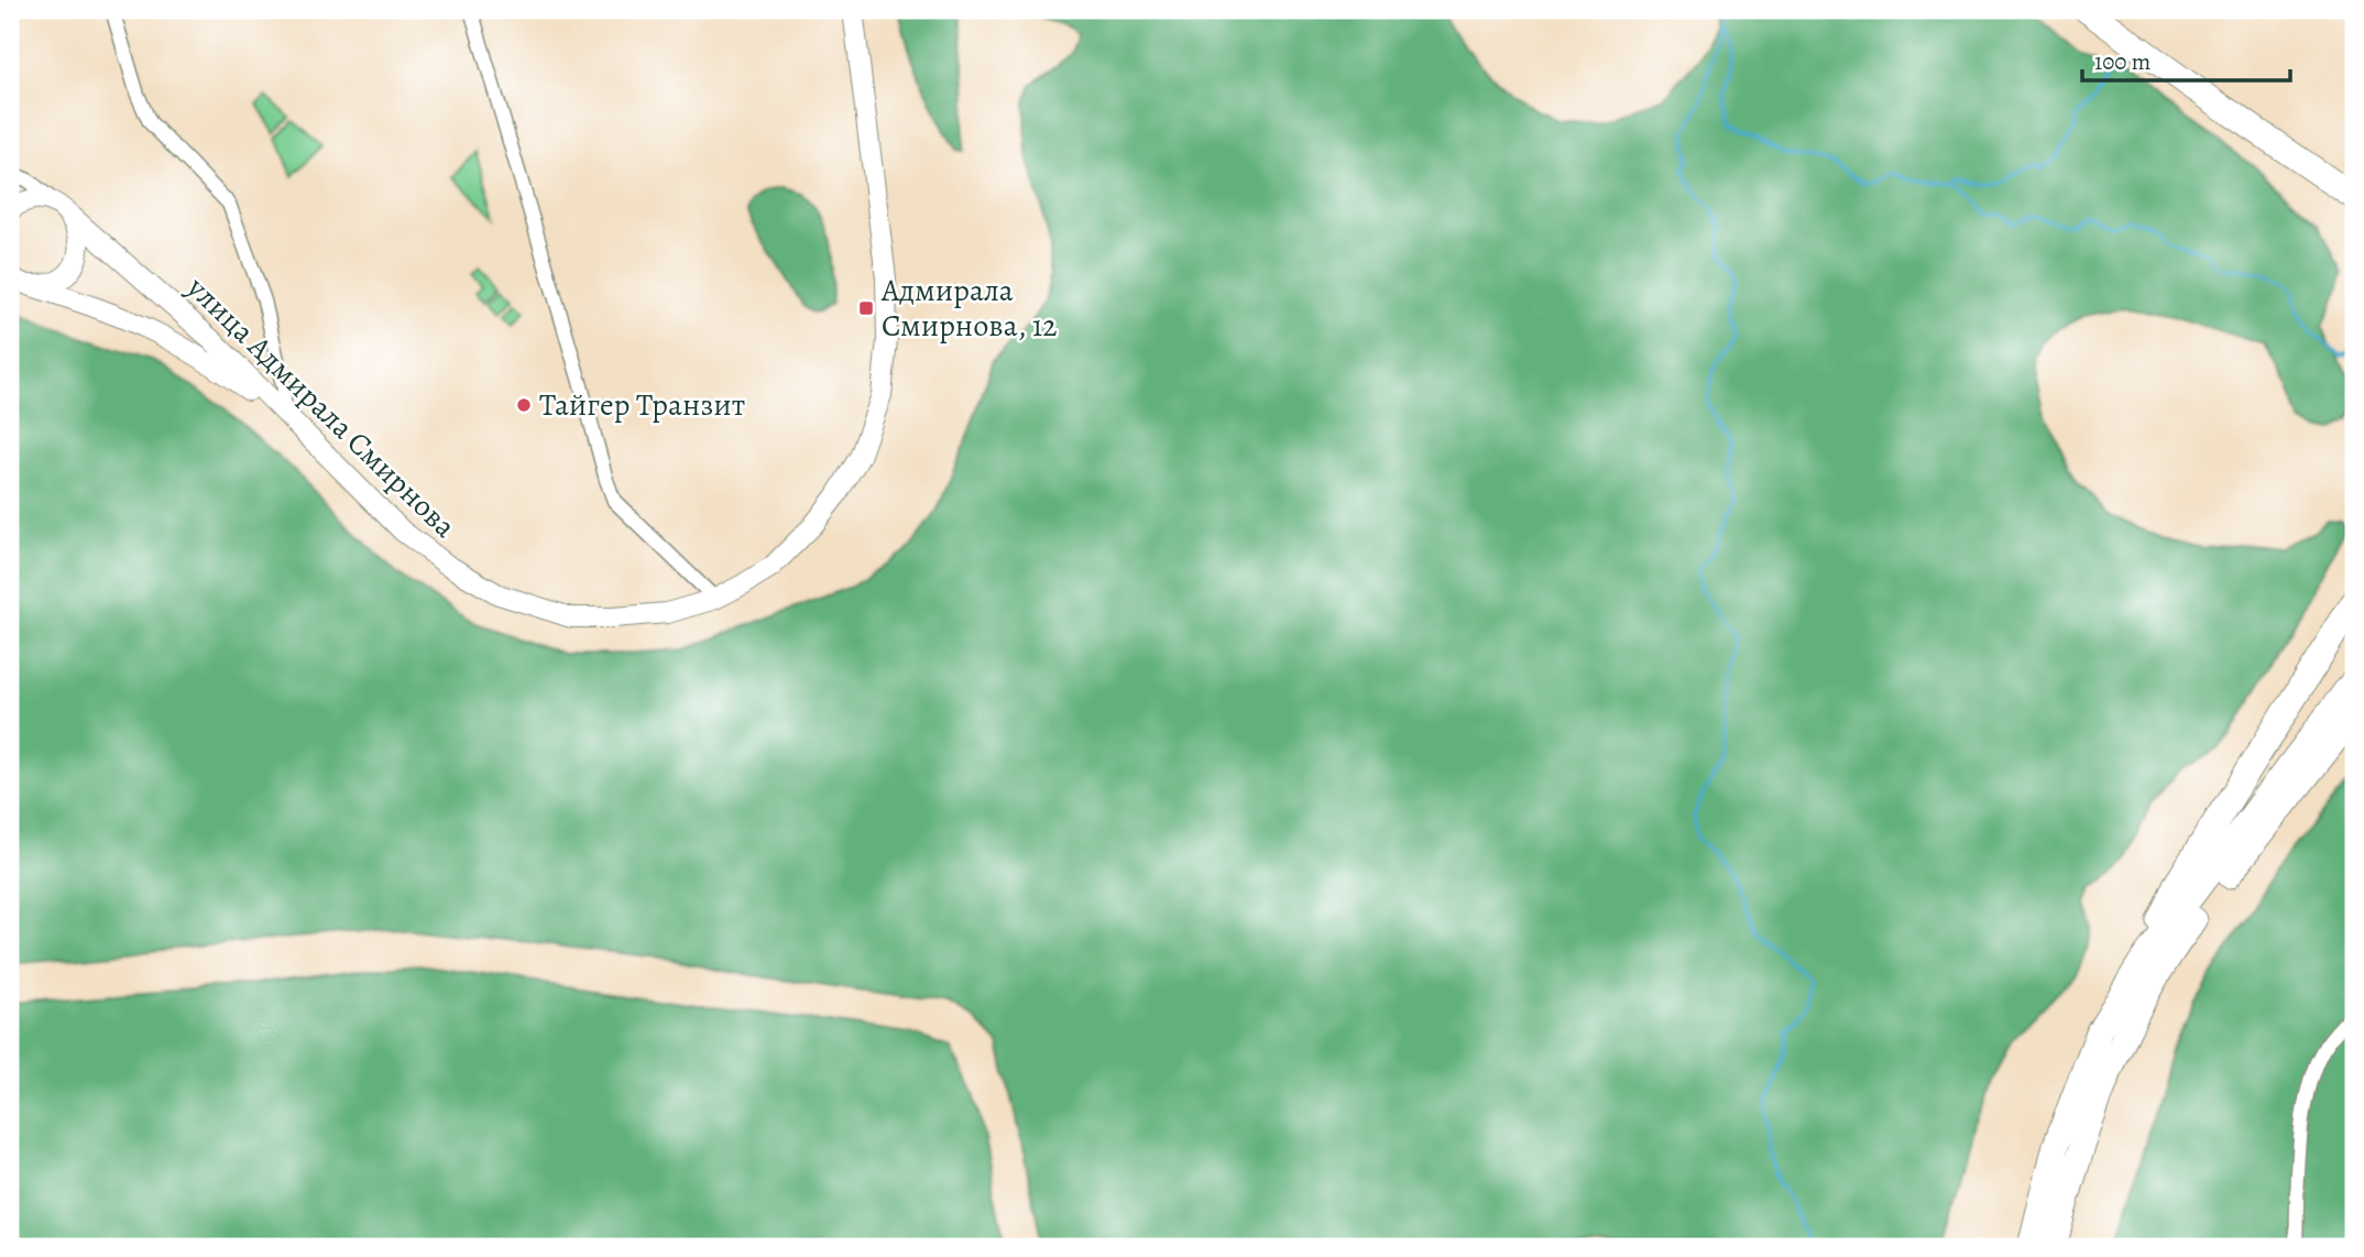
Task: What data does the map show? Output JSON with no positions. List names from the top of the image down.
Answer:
{
  "streets": {
    "street": ["улица Адмирала Смирнова"]
  },
  "places": {
    "transit": ["Адмирала Смирнова, 12"],
    "other": ["Тайгер Транзит"]
  },
  "scale_bar": "100 m"
}
